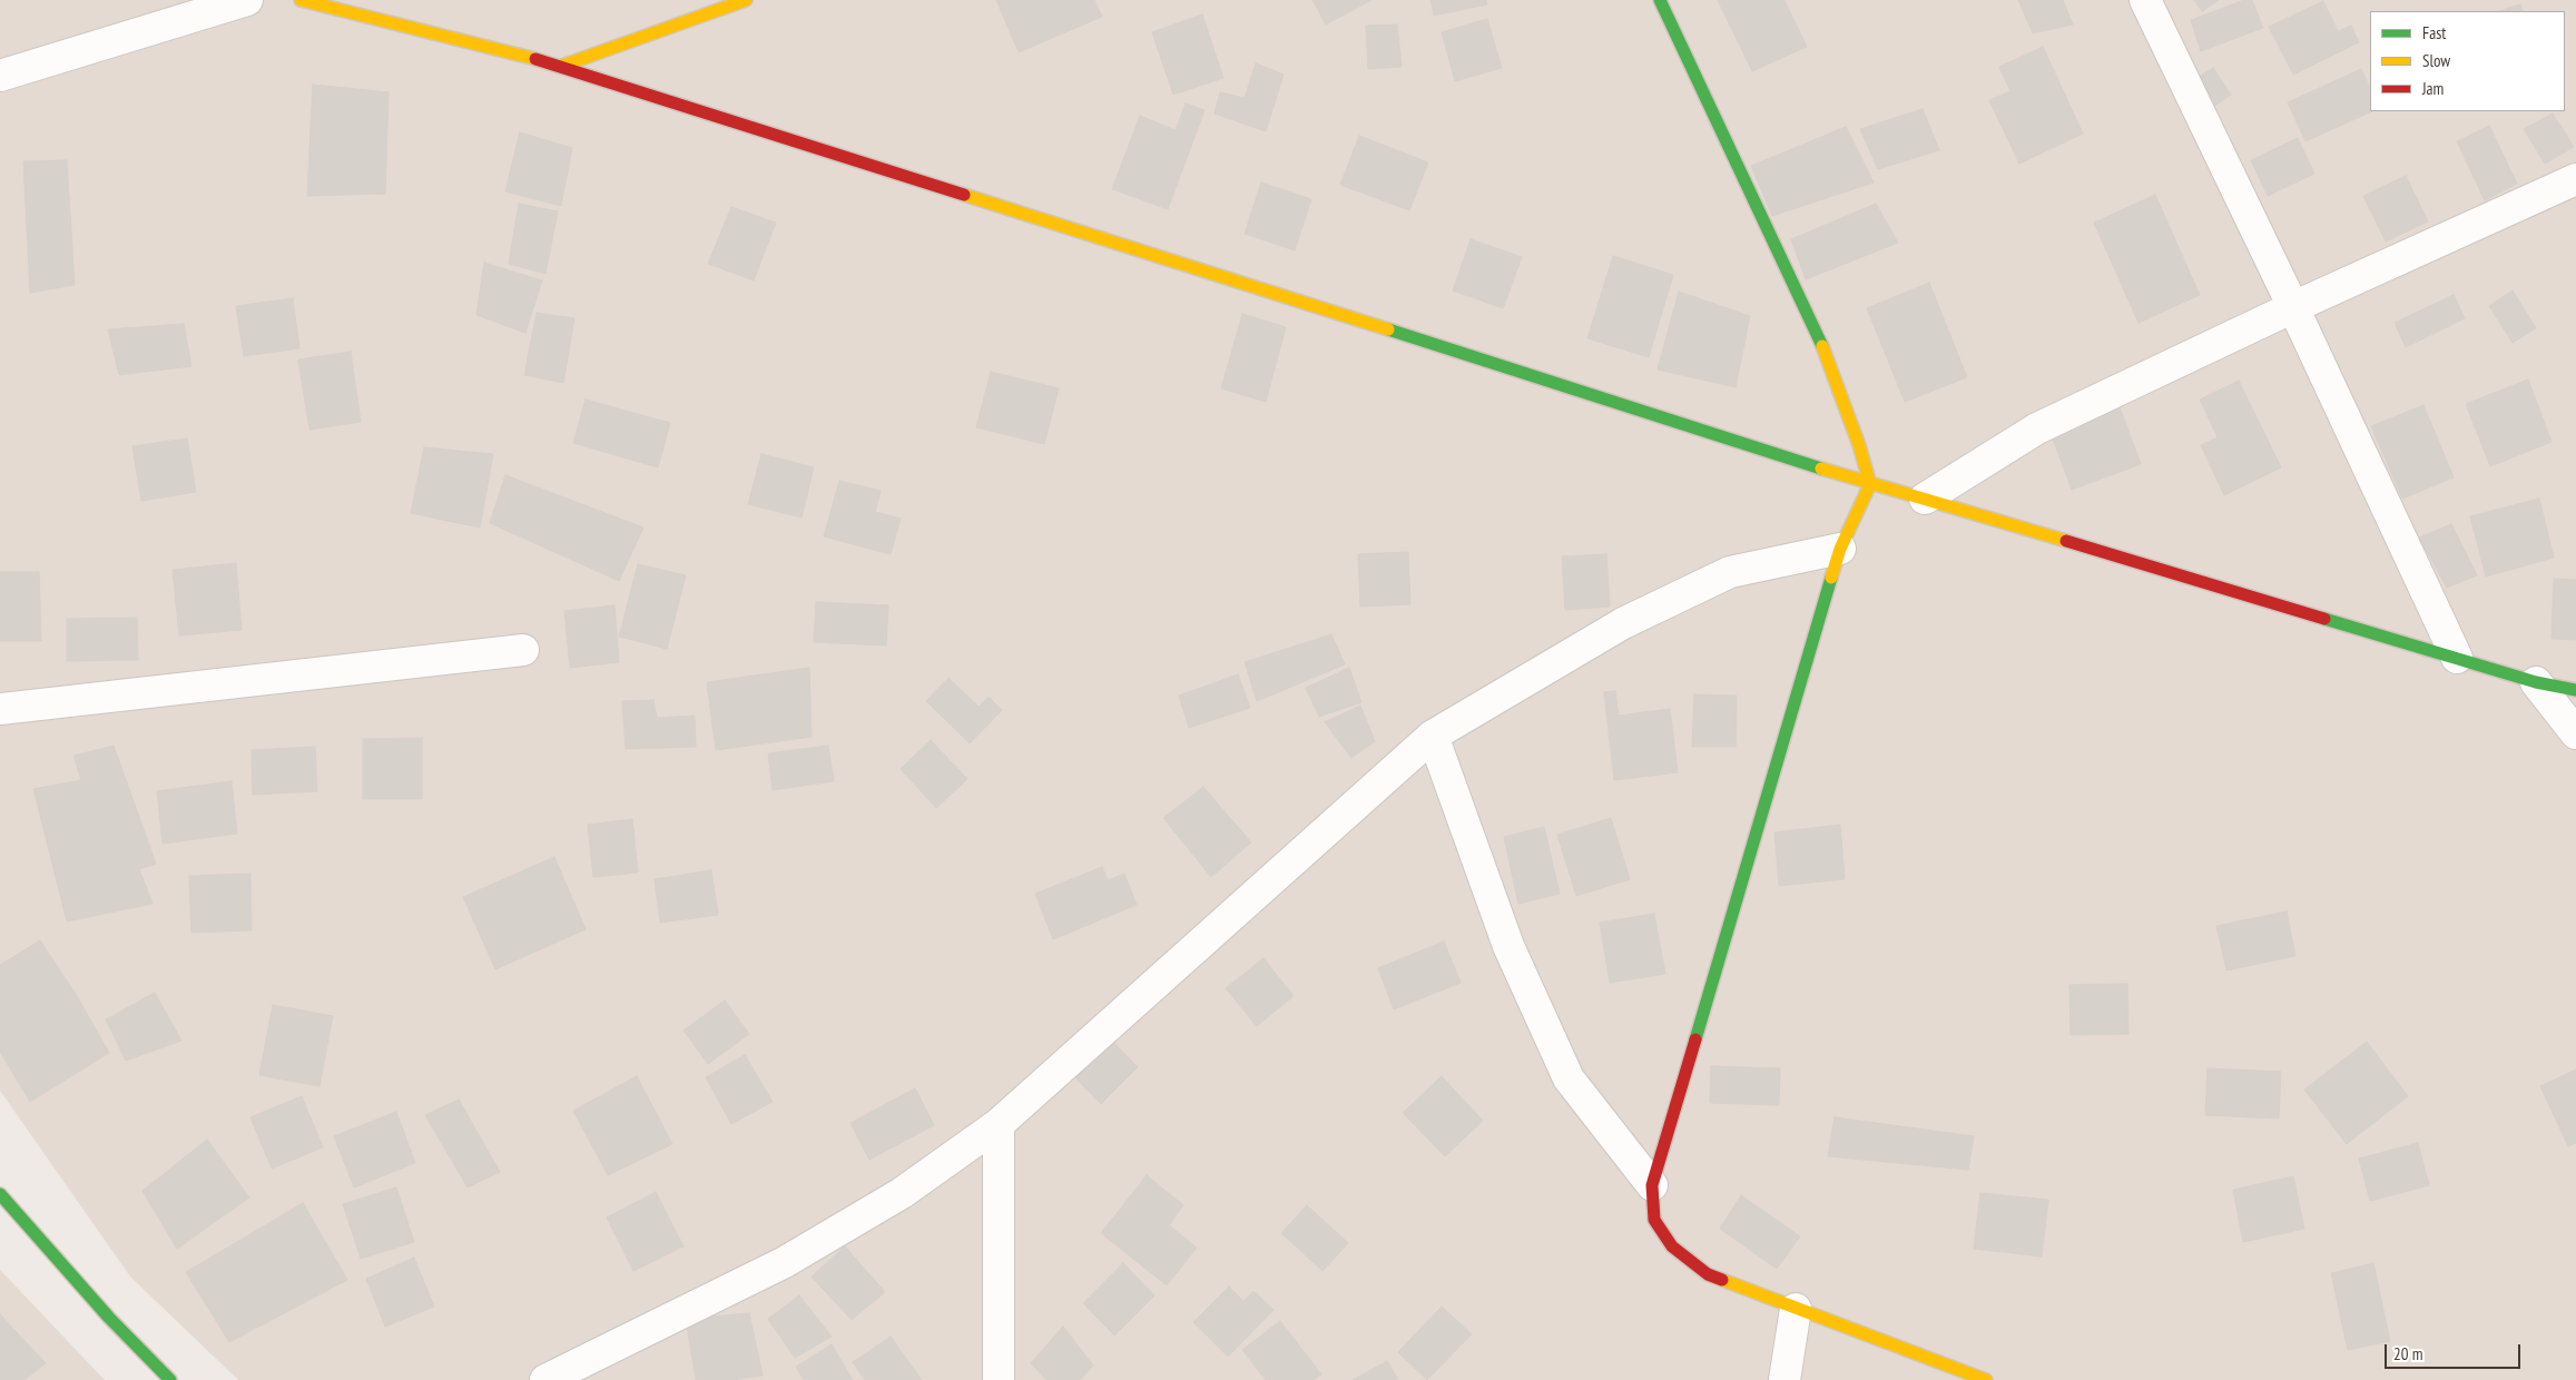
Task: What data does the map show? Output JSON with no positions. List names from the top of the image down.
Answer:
{
  "legend": ["Fast", "Slow", "Jam"],
  "scale_bar": "20 m"
}
